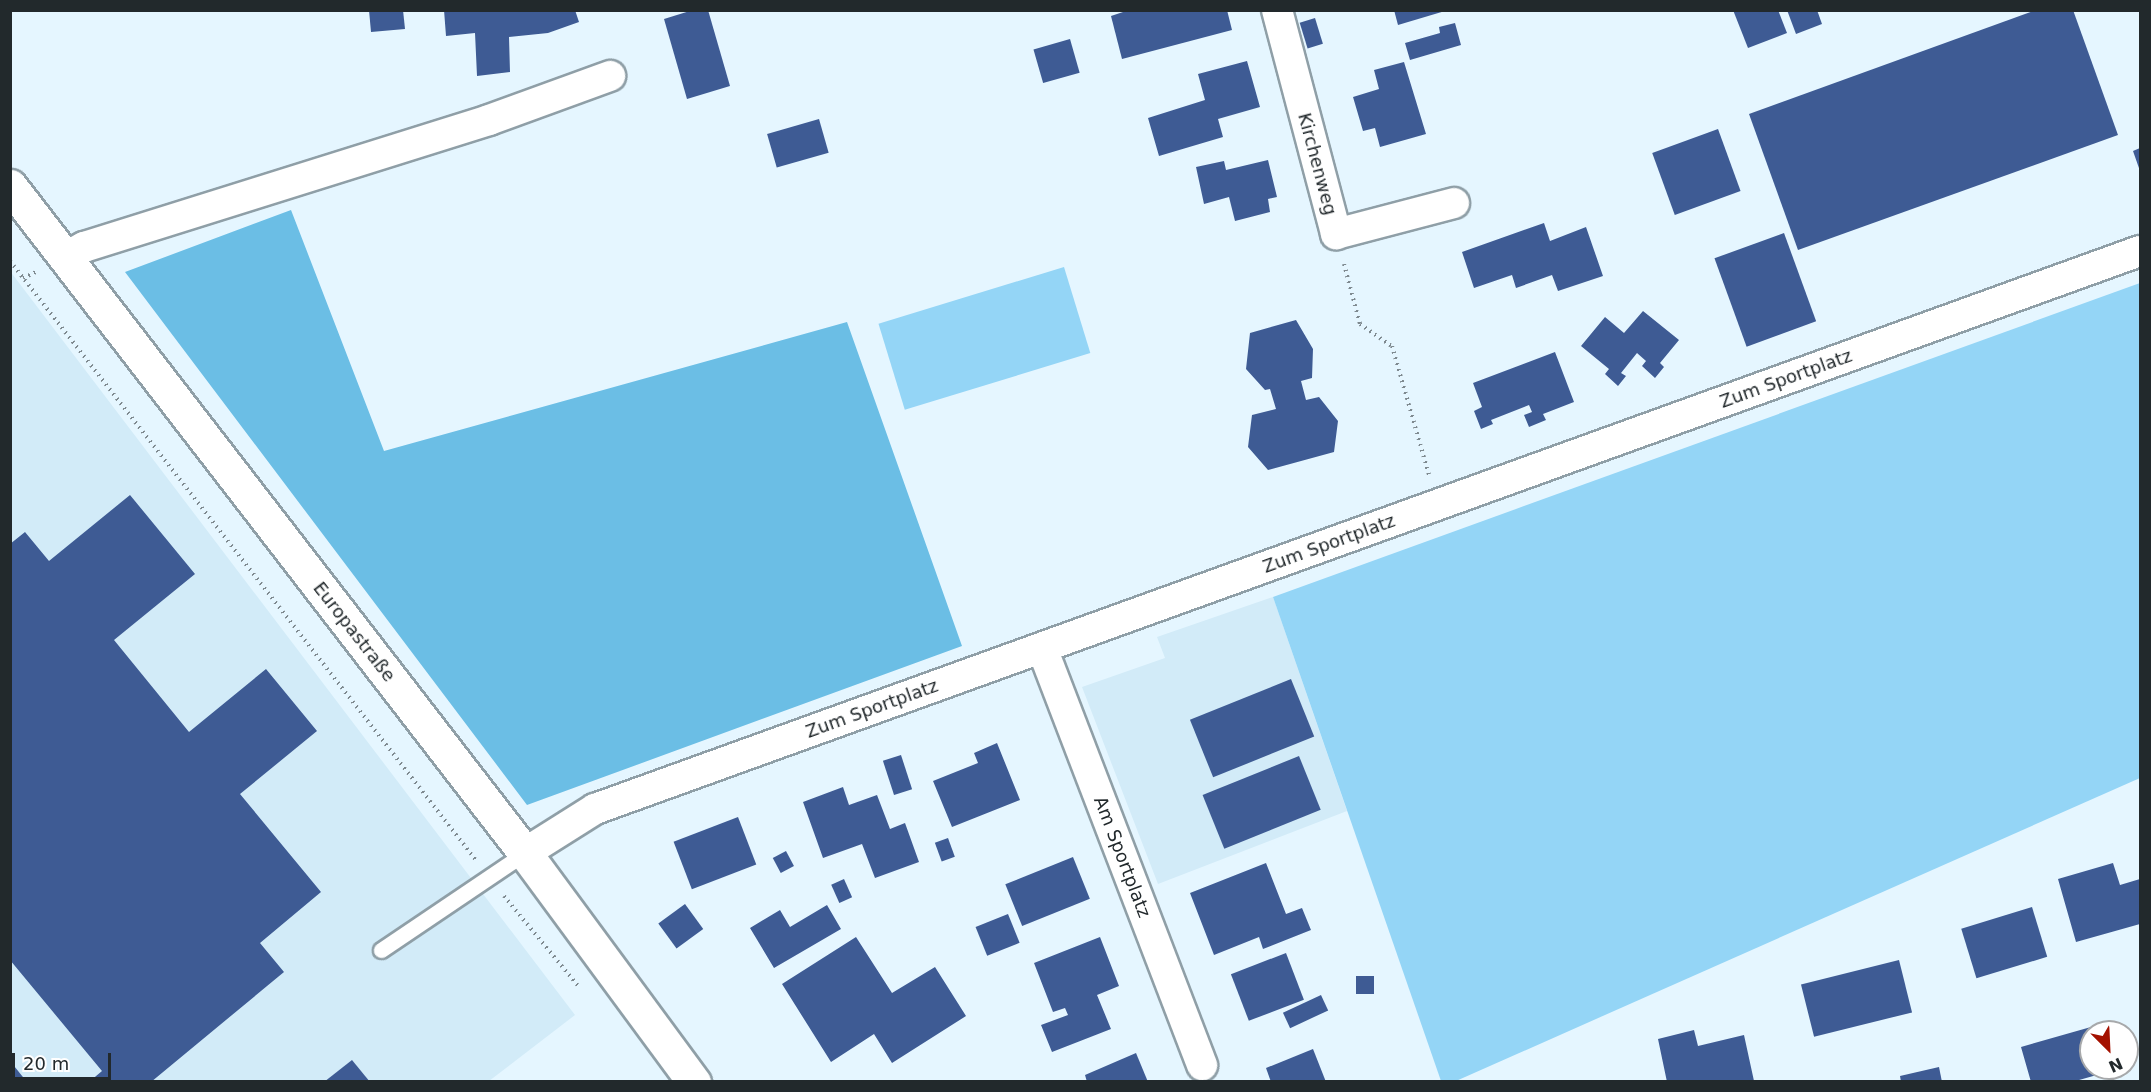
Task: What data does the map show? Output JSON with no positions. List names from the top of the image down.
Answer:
{
  "streets": {
    "main road": ["Europastraße"],
    "street": ["Kirchenweg", "Zum Sportplatz", "Am Sportplatz"]
  },
  "crossings": [
    ["Zum Sportplatz", "Europastraße"],
    ["Zum Sportplatz", "Am Sportplatz"]
  ],
  "scale_bar": "20 m",
  "north": "bottom right"
}
